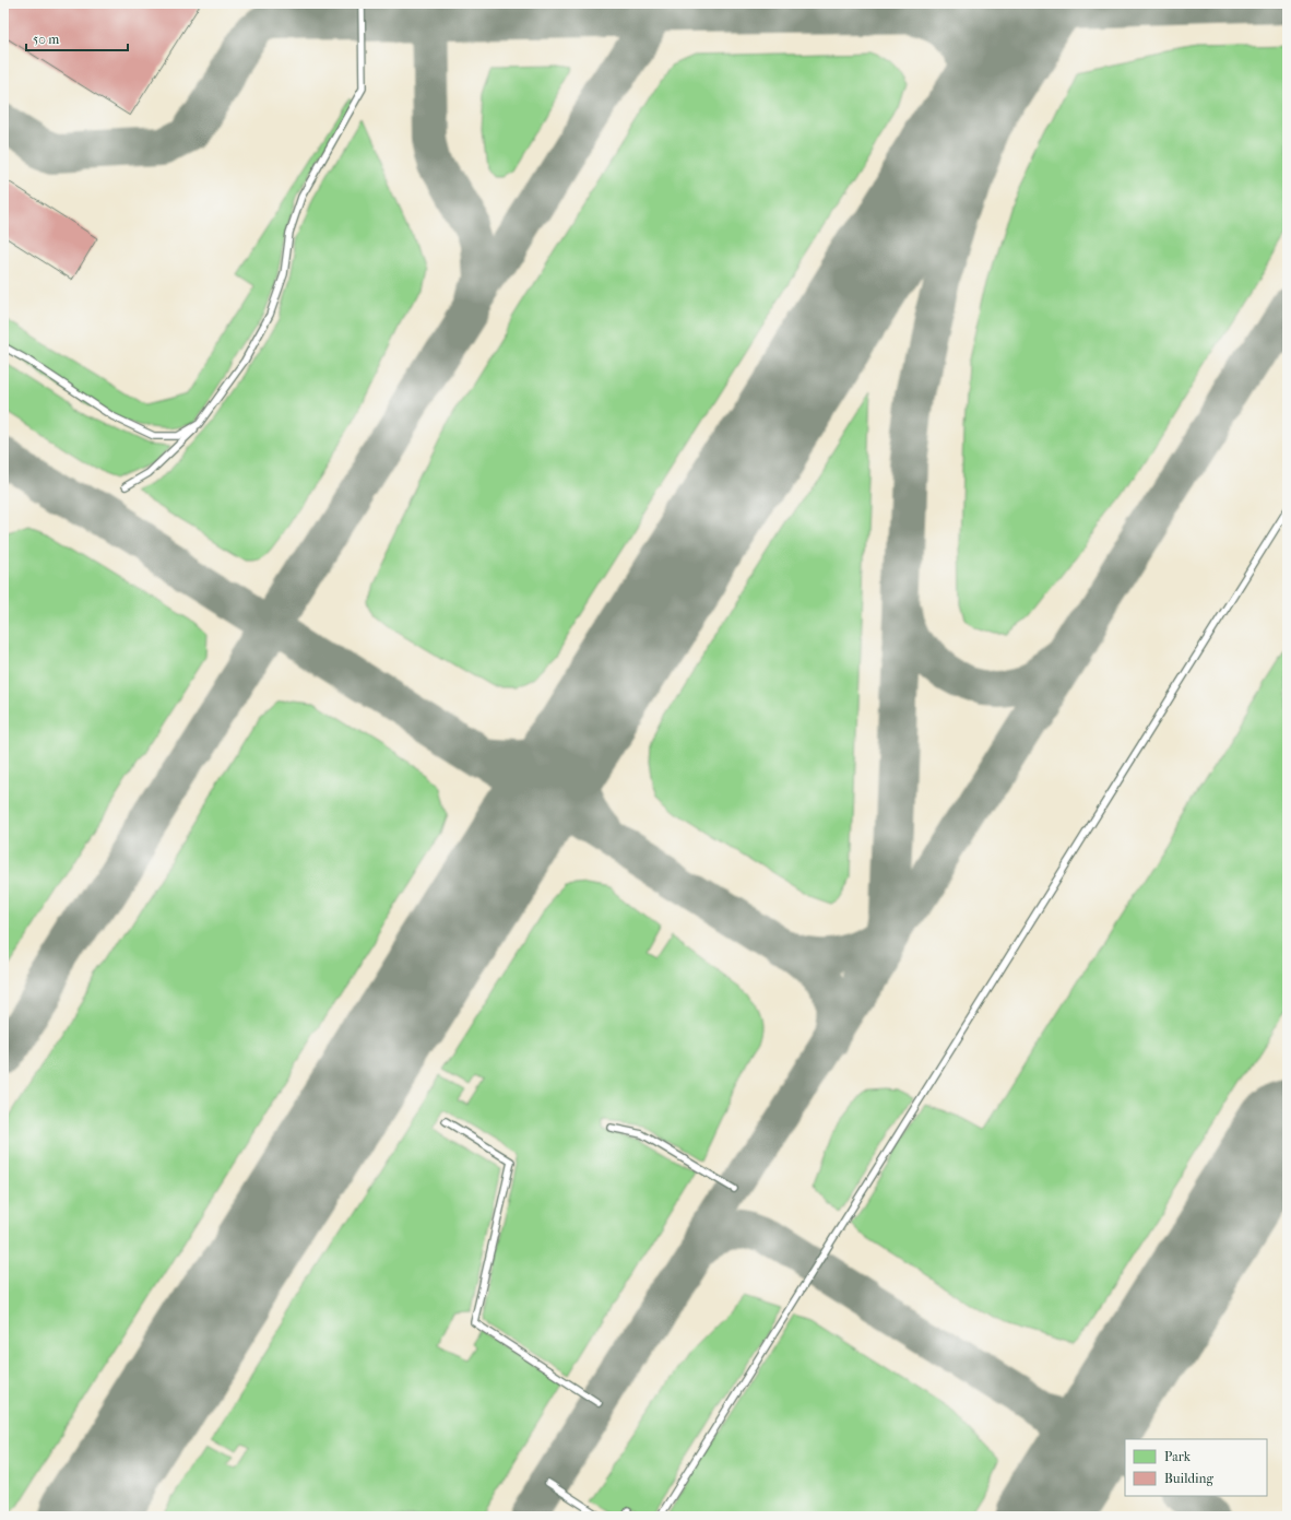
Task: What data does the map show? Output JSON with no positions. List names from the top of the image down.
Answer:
{
  "legend": ["Park", "Building"],
  "scale_bar": "50 m"
}
